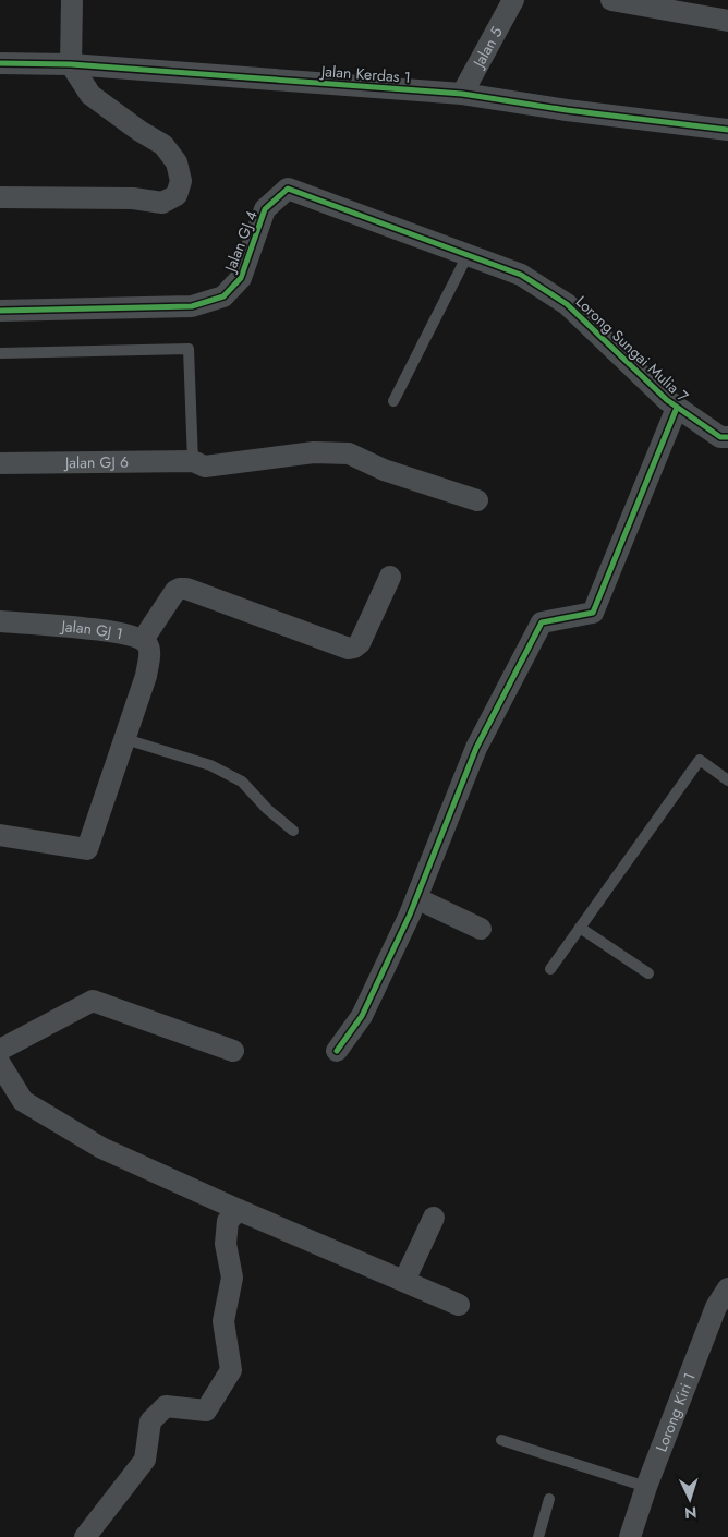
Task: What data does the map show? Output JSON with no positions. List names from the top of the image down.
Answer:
{
  "streets": {
    "street": [
      "Jalan 5",
      "Jalan Kerdas 1",
      "Jalan GJ 4",
      "Lorong Sungai Mulia 7",
      "Jalan GJ 6",
      "Jalan GJ 1",
      "Lorong Kiri 1"
    ]
  },
  "crossings": [
    ["Jalan 5", "Jalan Kerdas 1"],
    ["Jalan GJ 4", "Lorong Sungai Mulia 7"]
  ],
  "north": "bottom"
}
